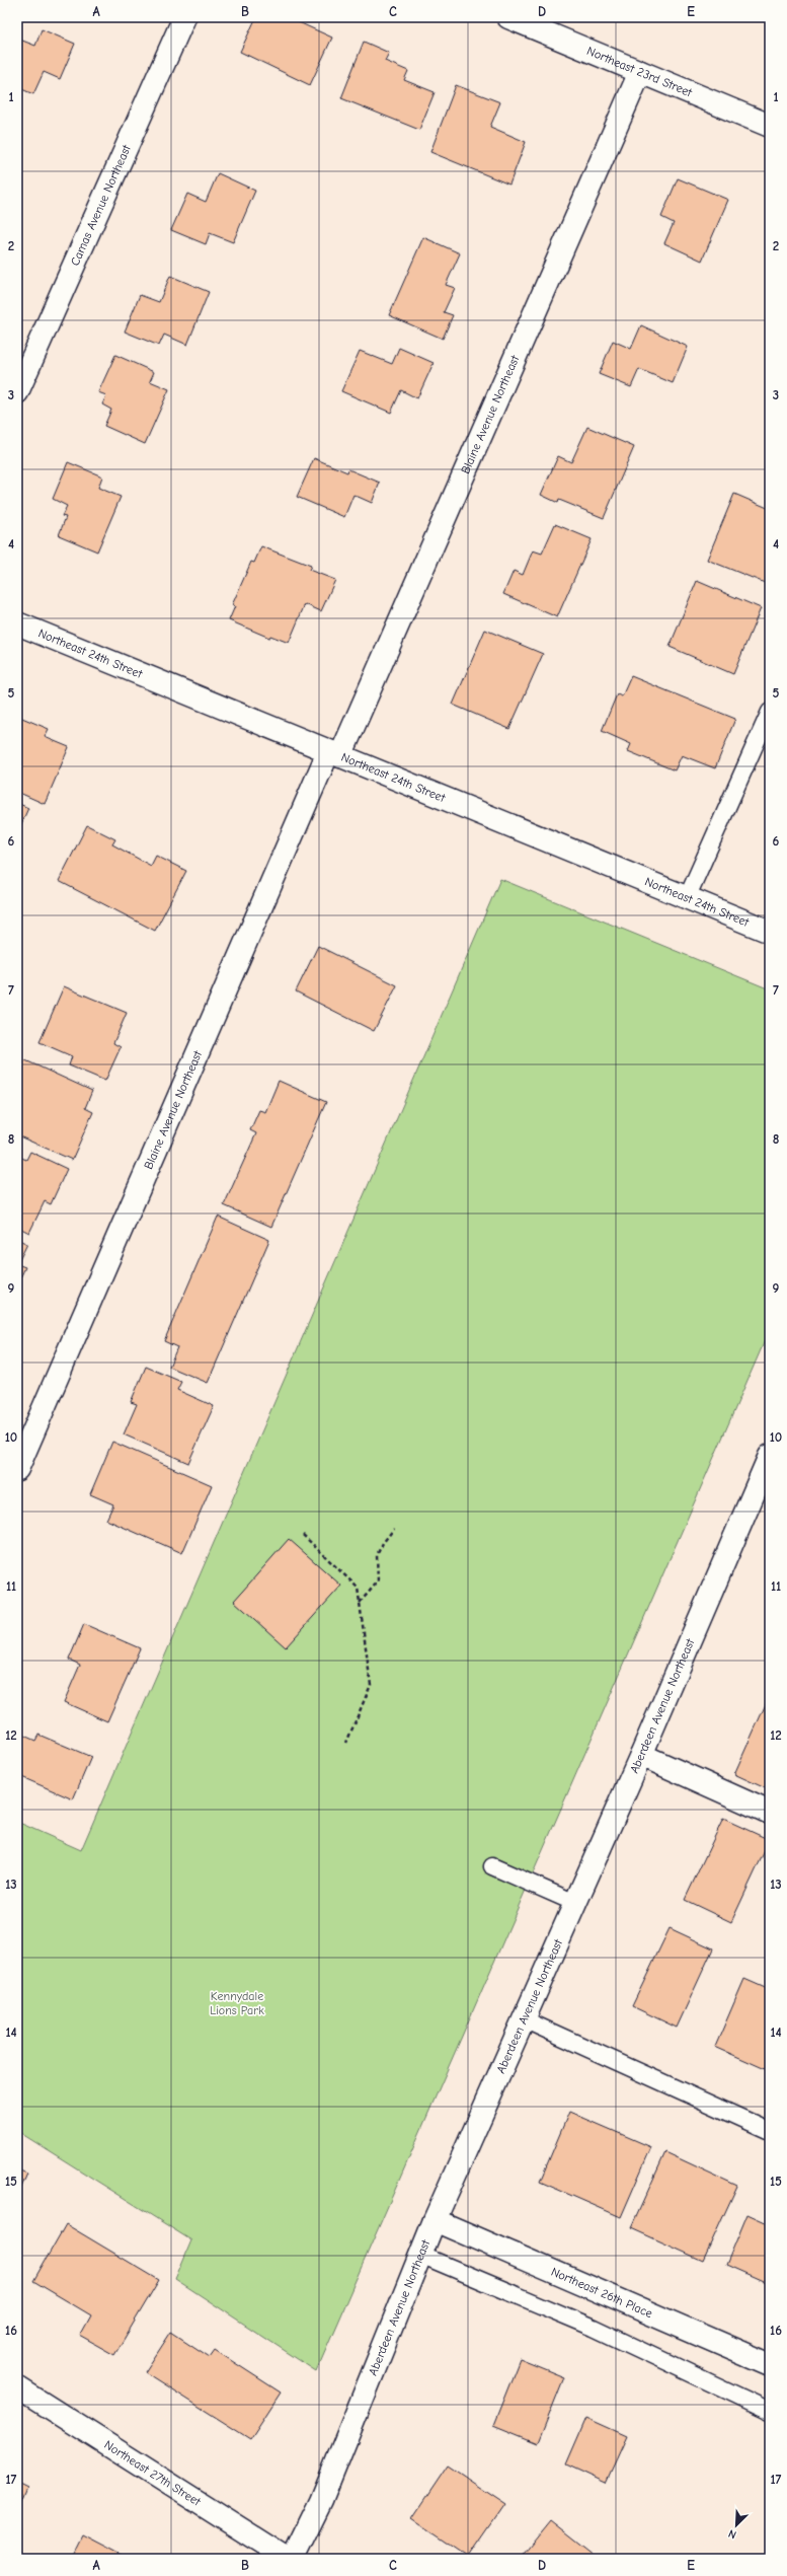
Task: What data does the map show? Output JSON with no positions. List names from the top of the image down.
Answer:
{
  "streets": {
    "street": [
      "Northeast 23rd Street",
      "Camas Avenue Northeast",
      "Blaine Avenue Northeast",
      "Northeast 24th Street",
      "Aberdeen Avenue Northeast",
      "Northeast 26th Place",
      "Northeast 27th Street"
    ]
  },
  "crossings": [
    ["Northeast 23rd Street", "Blaine Avenue Northeast"],
    ["Blaine Avenue Northeast", "Northeast 24th Street"],
    ["Aberdeen Avenue Northeast", "Northeast 26th Place"]
  ],
  "parks": ["Kennydale Lions Park"],
  "north": "bottom left",
  "grid": {
    "columns": [
      "A",
      "B",
      "C",
      "D",
      "E"
    ],
    "rows": [
      "1",
      "2",
      "3",
      "4",
      "5",
      "6",
      "7",
      "8",
      "9",
      "10",
      "11",
      "12",
      "13",
      "14",
      "15",
      "16",
      "17"
    ]
  }
}
